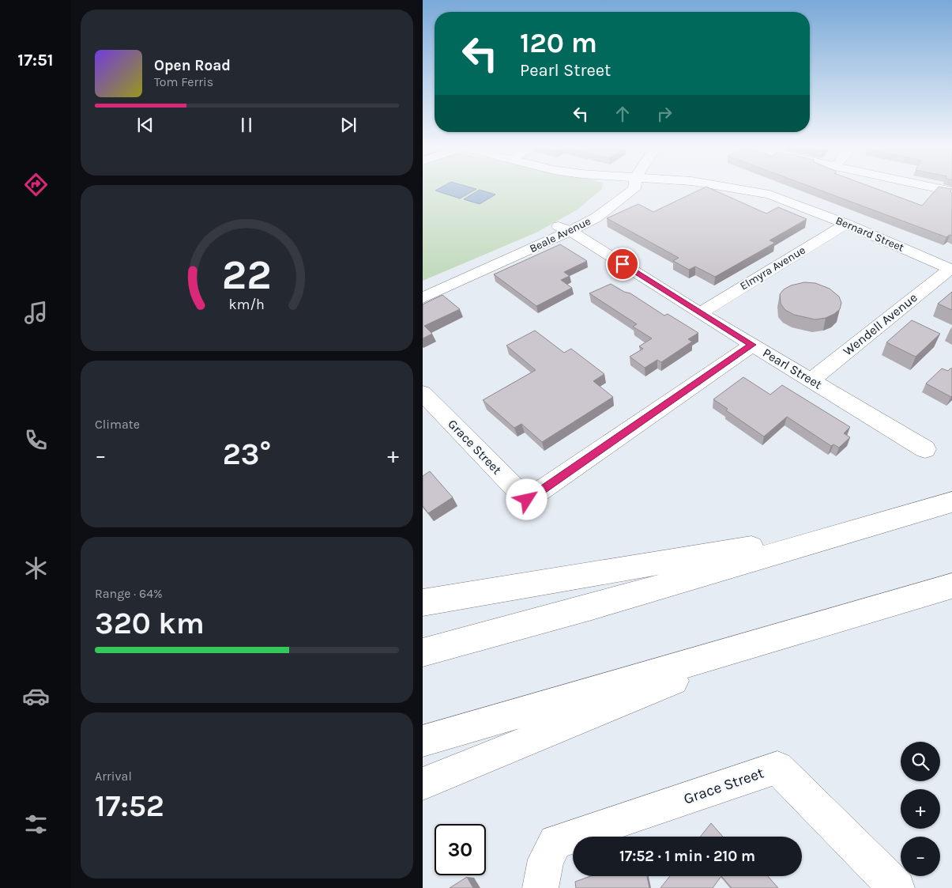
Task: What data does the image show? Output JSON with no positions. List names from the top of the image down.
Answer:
{
  "streets": {
    "main road": [
      "Bernard Street",
      "Beale Avenue",
      "Elmyra Avenue",
      "Wendell Avenue",
      "Pearl Street",
      "Grace Street"
    ]
  },
  "crossings": [
    ["Bernard Street", "Elmyra Avenue"],
    ["Bernard Street", "Wendell Avenue"],
    ["Beale Avenue", "Pearl Street"],
    ["Elmyra Avenue", "Pearl Street"],
    ["Wendell Avenue", "Pearl Street"],
    ["Pearl Street", "Grace Street"]
  ],
  "page": {
    "tabs": "17:51",
    "turn": ["120 m", "Pearl Street"],
    "song": ["Open Road", "Tom Ferris"],
    "tile": [
      "Climate",
      ["Range · 64%", "320 km"],
      ["Arrival", "17:52"]
    ],
    "heat": ["−", "23°", "+"],
    "map_buttons": ["+", "−"],
    "limit": "30",
    "trip": "17:52 · 1 min · 210 m",
    "gauge": ["22", "km/h"]
  }
}
